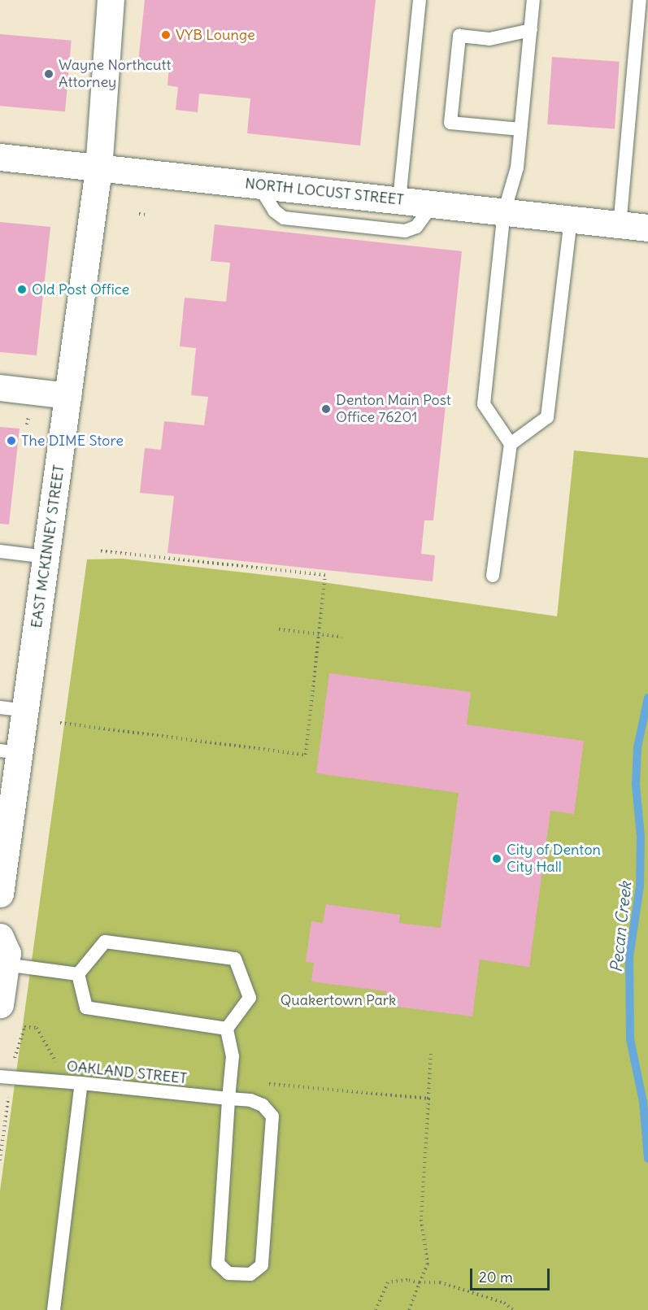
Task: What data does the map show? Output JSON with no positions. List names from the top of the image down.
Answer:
{
  "streets": {
    "main road": ["NORTH LOCUST STREET", "EAST MCKINNEY STREET"],
    "lane": ["OAKLAND STREET"]
  },
  "crossings": [
    ["NORTH LOCUST STREET", "EAST MCKINNEY STREET"]
  ],
  "water": ["Pecan Creek"],
  "parks": ["Quakertown Park"],
  "places": [
    "VYB Lounge",
    "Wayne Northcutt Attorney",
    "Old Post Office",
    "Denton Main Post Office 76201",
    "The DIME Store",
    "City of Denton City Hall"
  ],
  "scale_bar": "20 m"
}
